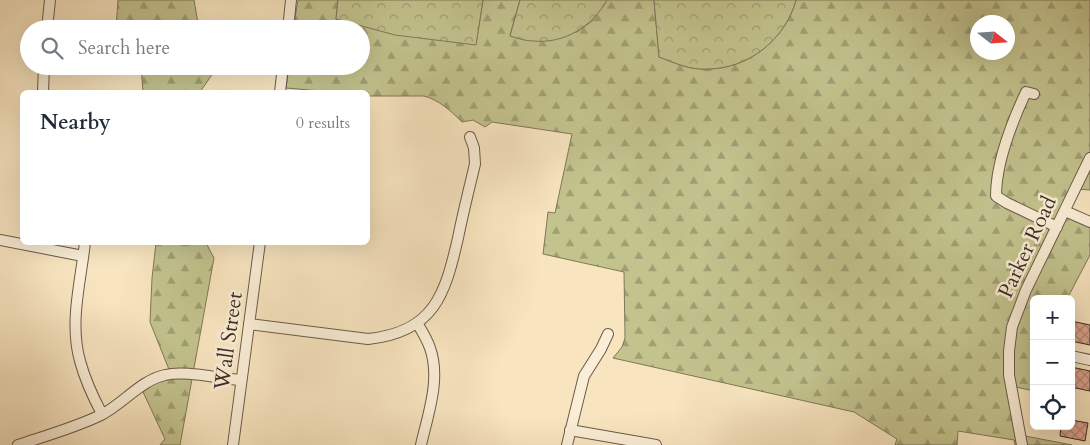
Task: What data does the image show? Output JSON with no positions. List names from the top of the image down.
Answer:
{
  "streets": {
    "street": ["Parker Road", "Wall Street"]
  },
  "north": "right",
  "page": {
    "search": "Search here",
    "heading": ["Nearby", "0 results"],
    "map_buttons": ["+", "−"]
  }
}
